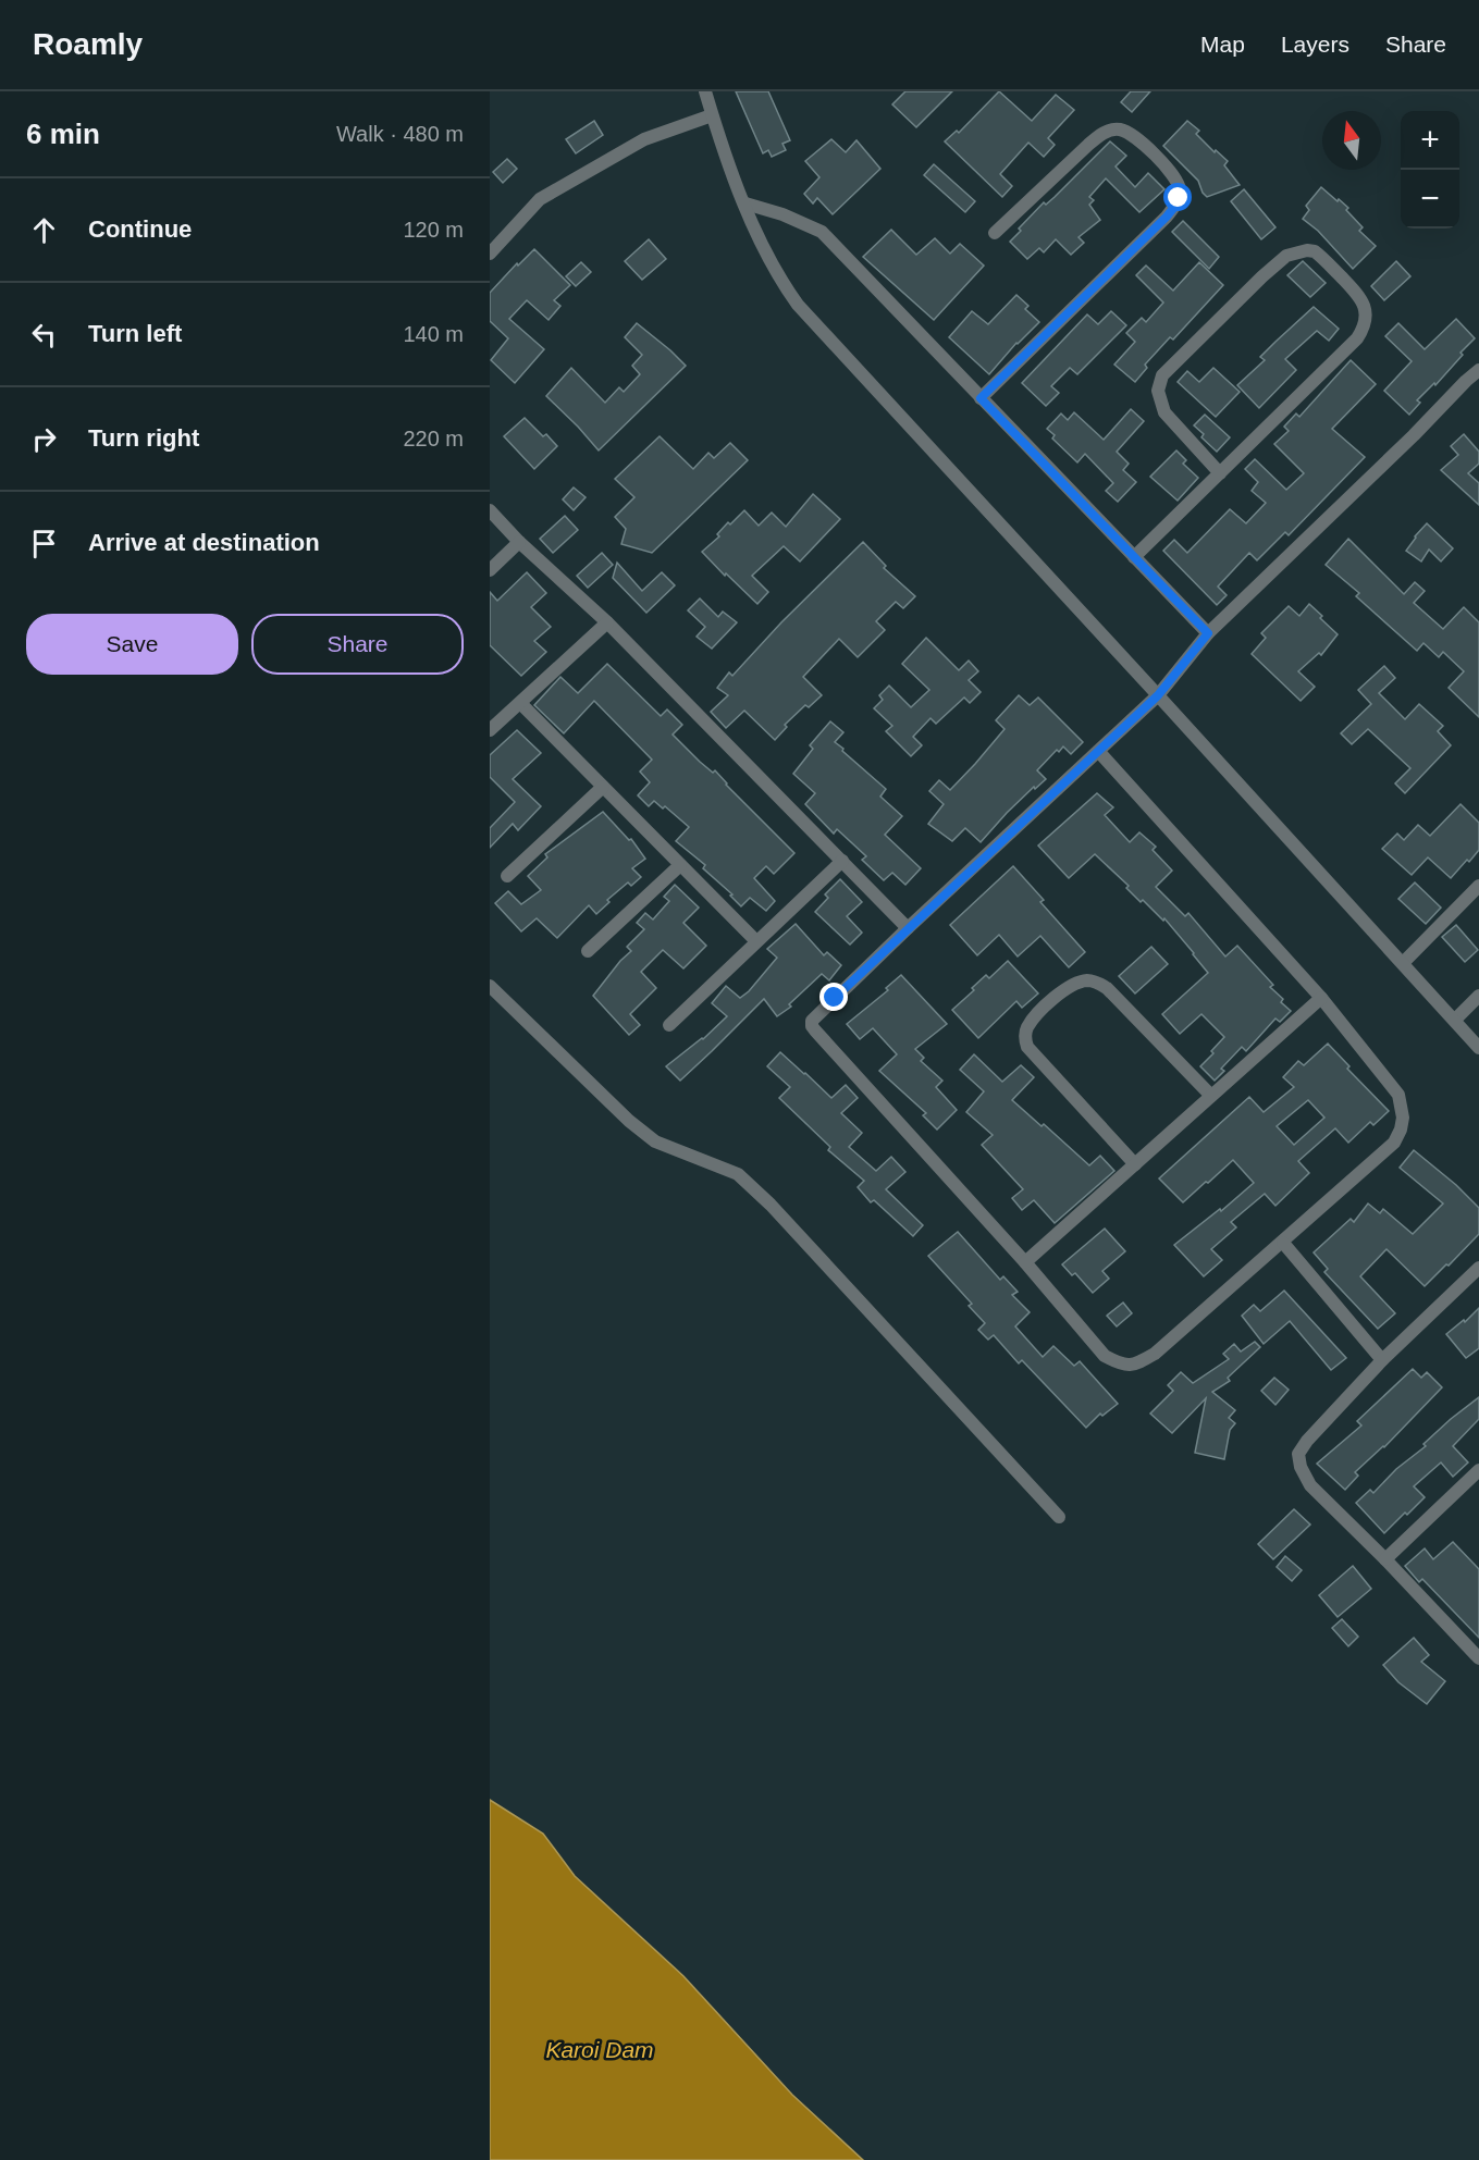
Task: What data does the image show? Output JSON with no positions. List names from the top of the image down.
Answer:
{
  "water": ["Karoi Dam"],
  "north": "top",
  "page": {
    "header": "Roamly",
    "nav": ["Map", "Layers", "Share"],
    "heading": ["6 min", "Walk · 480 m"],
    "map_buttons": ["+", "−"],
    "list": [
      ["Continue", "120 m"],
      ["Turn left", "140 m"],
      ["Turn right", "220 m"],
      "Arrive at destination"
    ],
    "buttons": ["Save", "Share"]
  }
}
